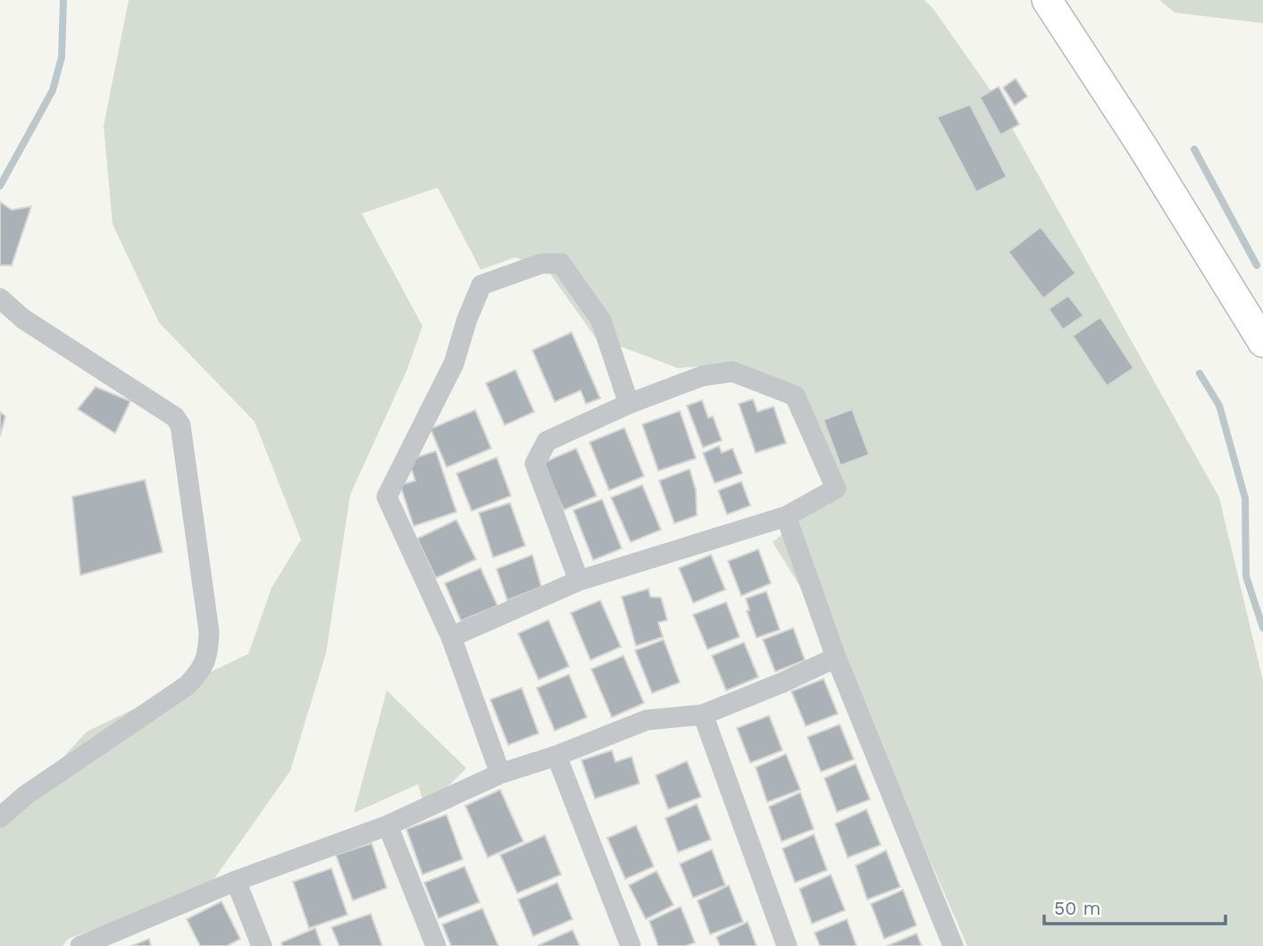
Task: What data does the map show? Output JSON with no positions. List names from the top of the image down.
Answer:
{
  "scale_bar": "50 m"
}
